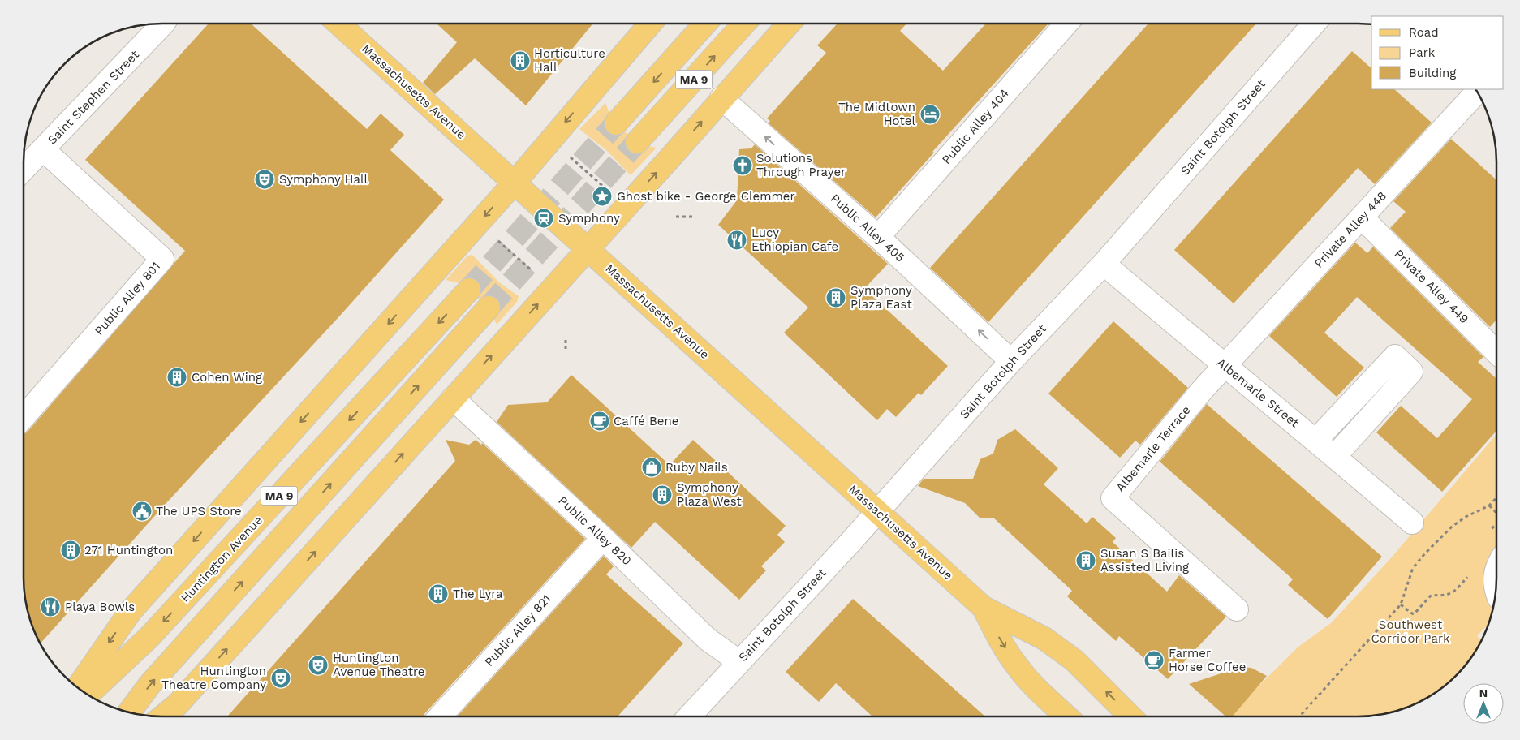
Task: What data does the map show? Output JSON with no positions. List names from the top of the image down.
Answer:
{
  "streets": {
    "main road": ["MA 9", "Massachusetts Avenue", "Huntington Avenue"],
    "street": [
      "Saint Stephen Street",
      "Public Alley 404",
      "Saint Botolph Street",
      "Public Alley 405",
      "Private Alley 448",
      "Private Alley 449",
      "Public Alley 801",
      "Albemarle Street",
      "Albemarle Terrace",
      "Public Alley 820",
      "Public Alley 821"
    ]
  },
  "crossings": [
    ["Massachusetts Avenue", "Saint Botolph Street"],
    ["Saint Stephen Street", "Public Alley 801"],
    ["Public Alley 404", "Public Alley 405"],
    ["Saint Botolph Street", "Public Alley 405"],
    ["Saint Botolph Street", "Albemarle Street"],
    ["Saint Botolph Street", "Public Alley 820"],
    ["Private Alley 448", "Private Alley 449"],
    ["Private Alley 448", "Albemarle Street"],
    ["Private Alley 448", "Albemarle Terrace"],
    ["Albemarle Street", "Albemarle Terrace"],
    ["Public Alley 820", "Public Alley 821"]
  ],
  "one_way": ["Public Alley 405"],
  "parks": ["Southwest Corridor Park"],
  "places": {
    "building": [
      "Horticulture Hall",
      "Symphony Plaza East",
      "Cohen Wing",
      "Symphony Plaza West",
      "271 Huntington",
      "Susan S Bailis Assisted Living",
      "The Lyra"
    ],
    "hotel": ["The Midtown Hotel"],
    "church": ["Solutions Through Prayer"],
    "theatre": ["Symphony Hall", "Huntington Avenue Theatre", "Huntington Theatre Company"],
    "place": ["Ghost bike - George Clemmer"],
    "station": ["Symphony"],
    "restaurant": ["Lucy Ethiopian Cafe", "Playa Bowls"],
    "cafe": ["Caffé Bene", "Farmer Horse Coffee"],
    "shop": ["Ruby Nails"],
    "public building": ["The UPS Store"]
  },
  "legend": ["Road", "Park", "Building"],
  "north": "top"
}
